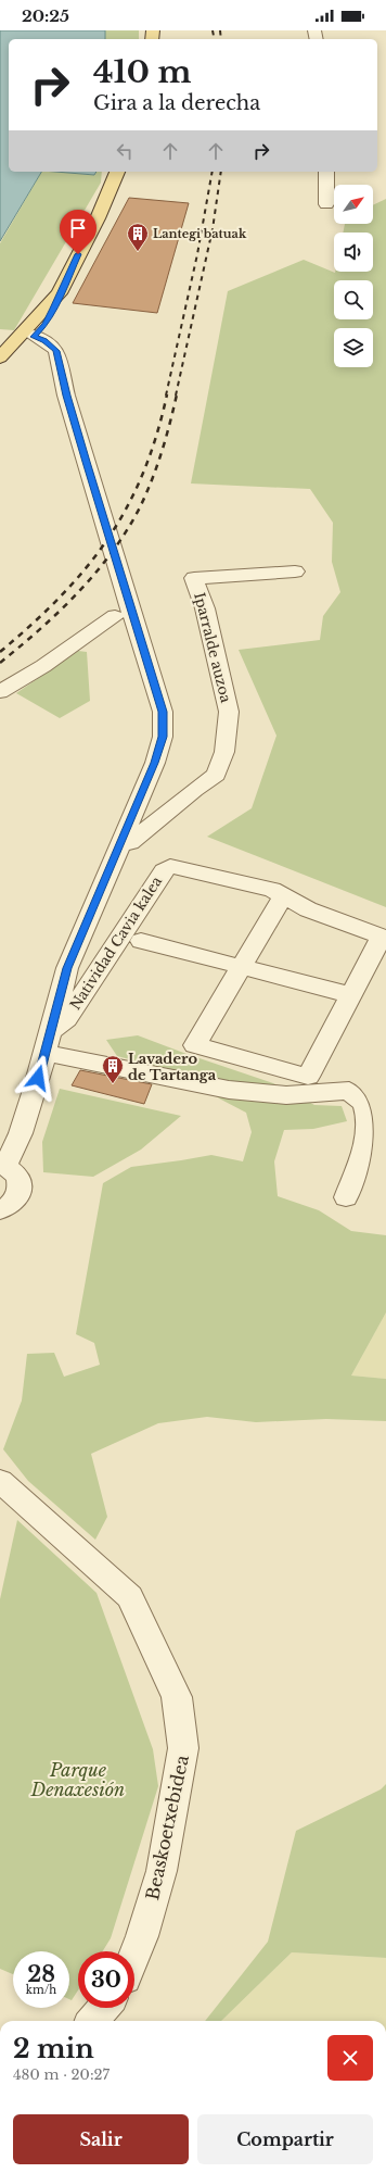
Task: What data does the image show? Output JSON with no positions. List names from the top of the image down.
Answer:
{
  "streets": {
    "street": ["Iparralde auzoa", "Natividad Cavia kalea", "Beaskoetxebidea"]
  },
  "parks": ["Parque Denaxesión"],
  "places": {
    "building": ["Lantegi batuak", "Lavadero de Tartanga"]
  },
  "north": "top right",
  "page": {
    "status": "20:25",
    "turn": ["410 m", "Gira a la derecha"],
    "speed": "28 km/h",
    "limit": "30",
    "heading": ["2 min", "480 m · 20:27"],
    "buttons": ["Salir", "Compartir"]
  }
}
